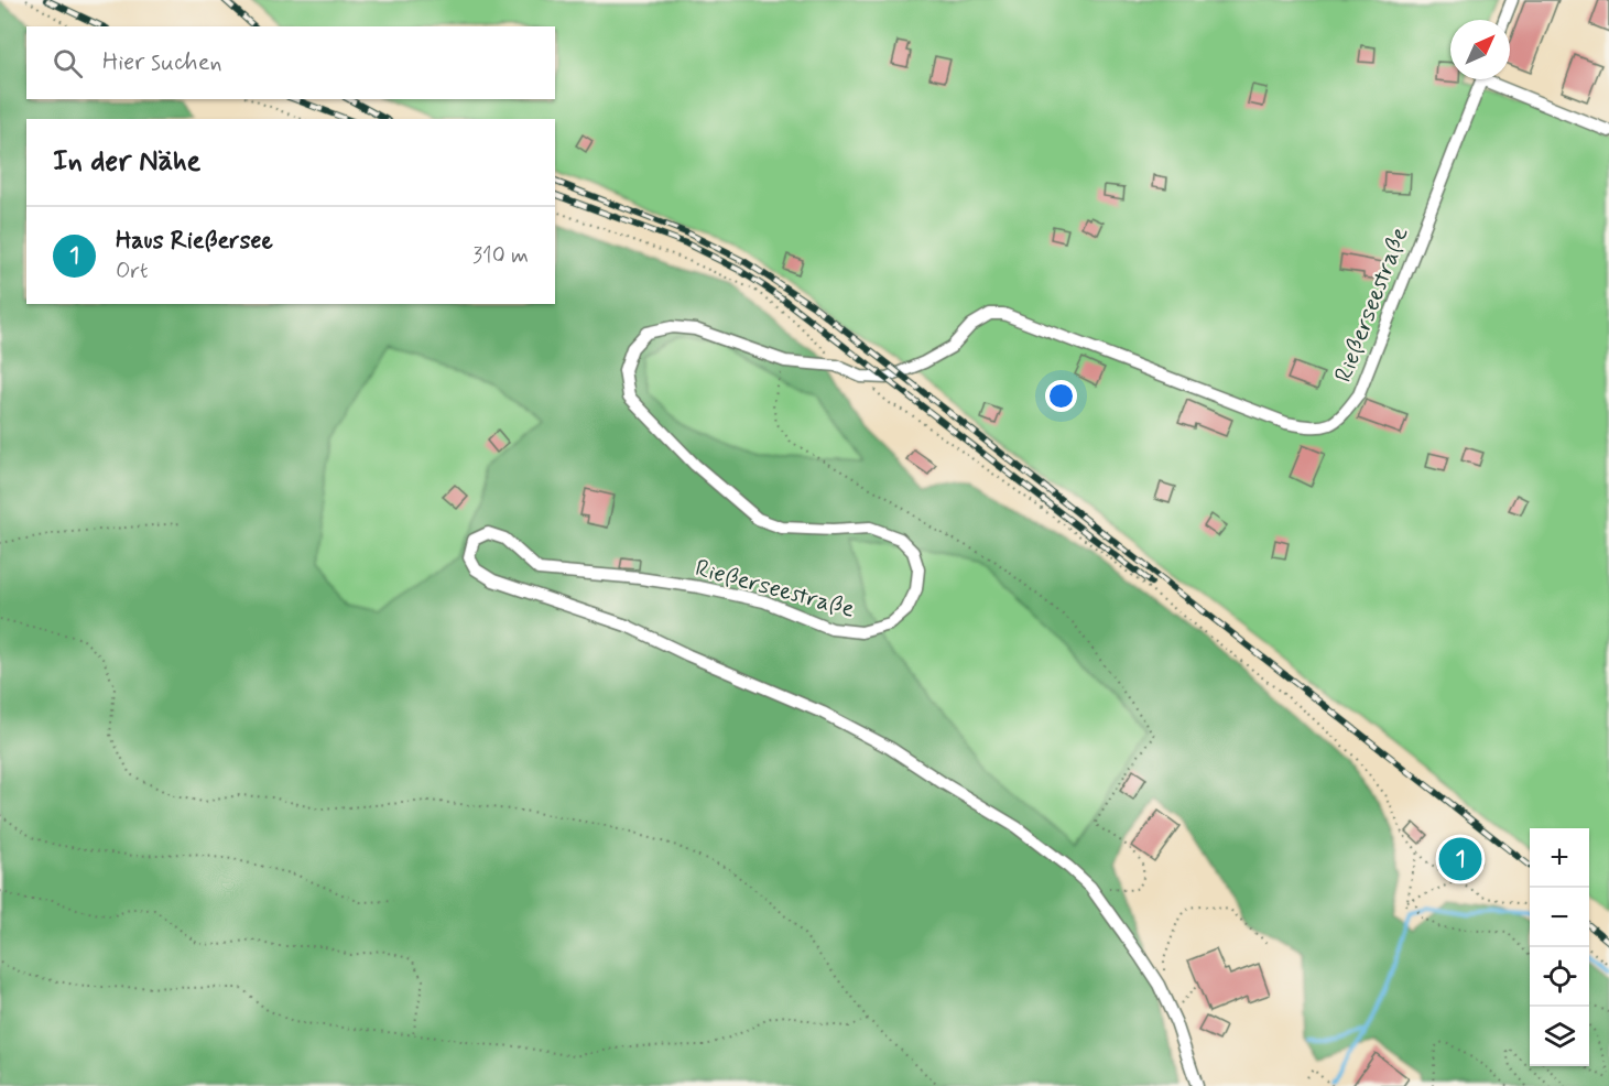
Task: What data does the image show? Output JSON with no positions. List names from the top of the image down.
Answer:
{
  "streets": {
    "street": ["Rießerseestraße"]
  },
  "north": "top right",
  "page": {
    "search": "Hier suchen",
    "heading": "In der Nähe",
    "list": [
      {
        "mark": "1",
        "name": "Haus Rießersee",
        "note": "Ort",
        "value": "310 m"
      }
    ],
    "map_buttons": ["+", "−"],
    "pins": "1"
  }
}
